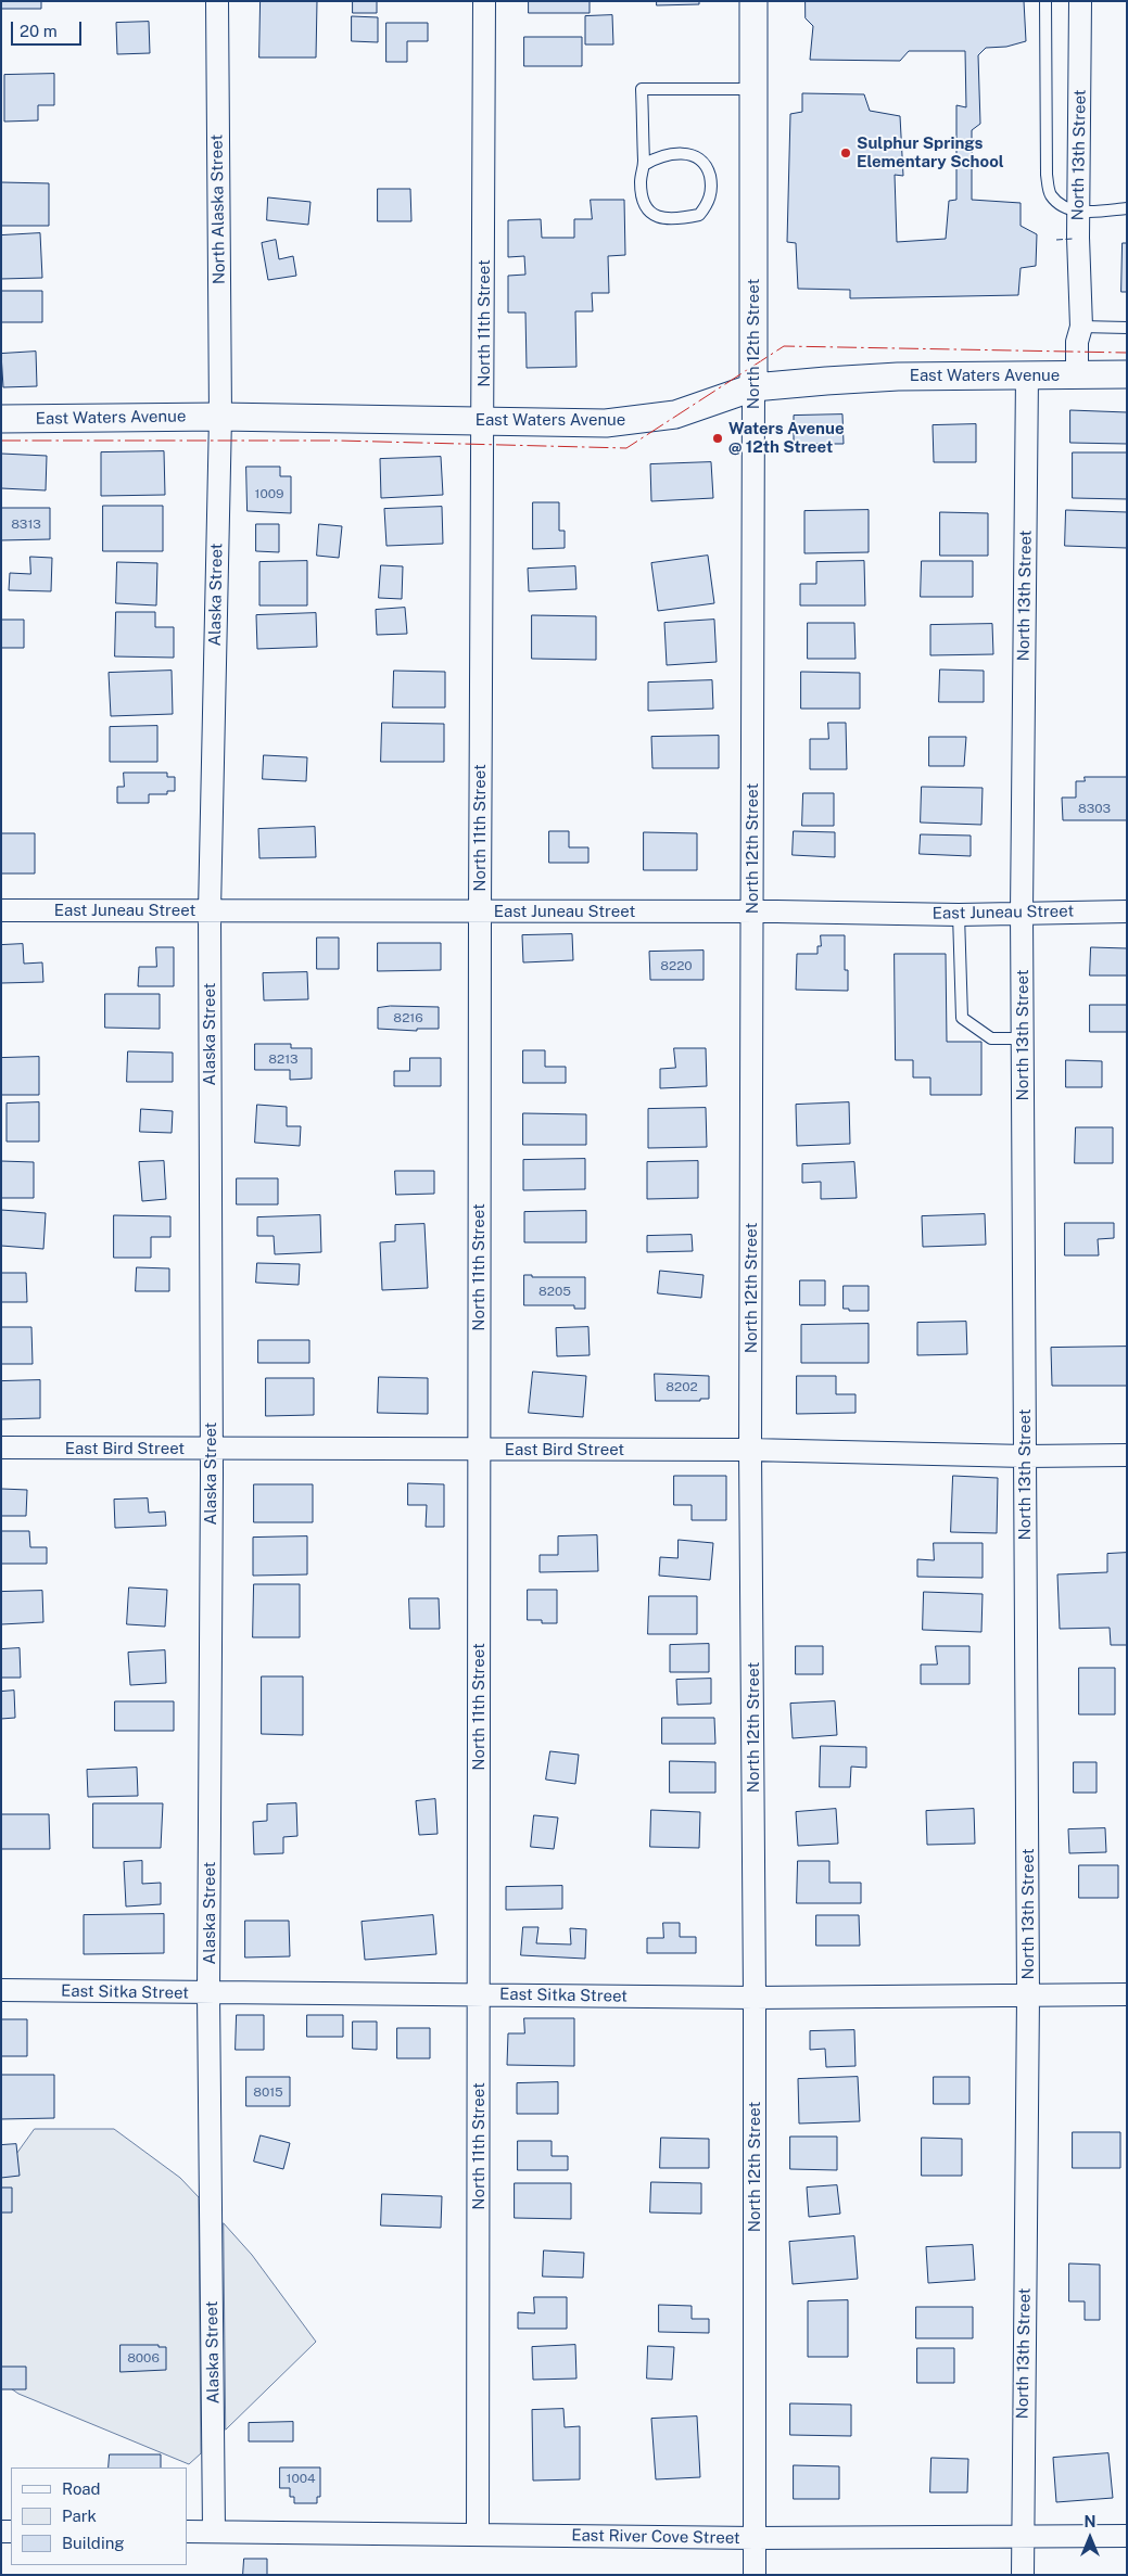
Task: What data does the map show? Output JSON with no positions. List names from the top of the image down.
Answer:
{
  "streets": {
    "street": [
      "North 13th Street",
      "North Alaska Street",
      "North 11th Street",
      "North 12th Street",
      "East Waters Avenue",
      "Alaska Street",
      "East Juneau Street",
      "East Bird Street",
      "East Sitka Street",
      "East River Cove Street"
    ]
  },
  "crossings": [
    ["North 13th Street", "East Waters Avenue"],
    ["North 13th Street", "East Juneau Street"],
    ["North 13th Street", "East Bird Street"],
    ["North 13th Street", "East Sitka Street"],
    ["North 13th Street", "East River Cove Street"],
    ["North Alaska Street", "East Waters Avenue"],
    ["North Alaska Street", "Alaska Street"],
    ["North 11th Street", "East Waters Avenue"],
    ["North 11th Street", "East Juneau Street"],
    ["North 11th Street", "East Bird Street"],
    ["North 11th Street", "East Sitka Street"],
    ["North 11th Street", "East River Cove Street"],
    ["North 12th Street", "East Waters Avenue"],
    ["North 12th Street", "East Juneau Street"],
    ["North 12th Street", "East Bird Street"],
    ["North 12th Street", "East Sitka Street"],
    ["North 12th Street", "East River Cove Street"],
    ["East Waters Avenue", "Alaska Street"],
    ["Alaska Street", "East Juneau Street"],
    ["Alaska Street", "East Bird Street"],
    ["Alaska Street", "East Sitka Street"],
    ["Alaska Street", "East River Cove Street"]
  ],
  "places": ["Sulphur Springs Elementary School", "Waters Avenue @ 12th Street"],
  "house_numbers": [
    "1009",
    "8313",
    "8303",
    "8220",
    "8216",
    "8213",
    "8205",
    "8202",
    "8015",
    "8006",
    "1004"
  ],
  "legend": ["Road", "Park", "Building"],
  "scale_bar": "20 m",
  "north": "top"
}
